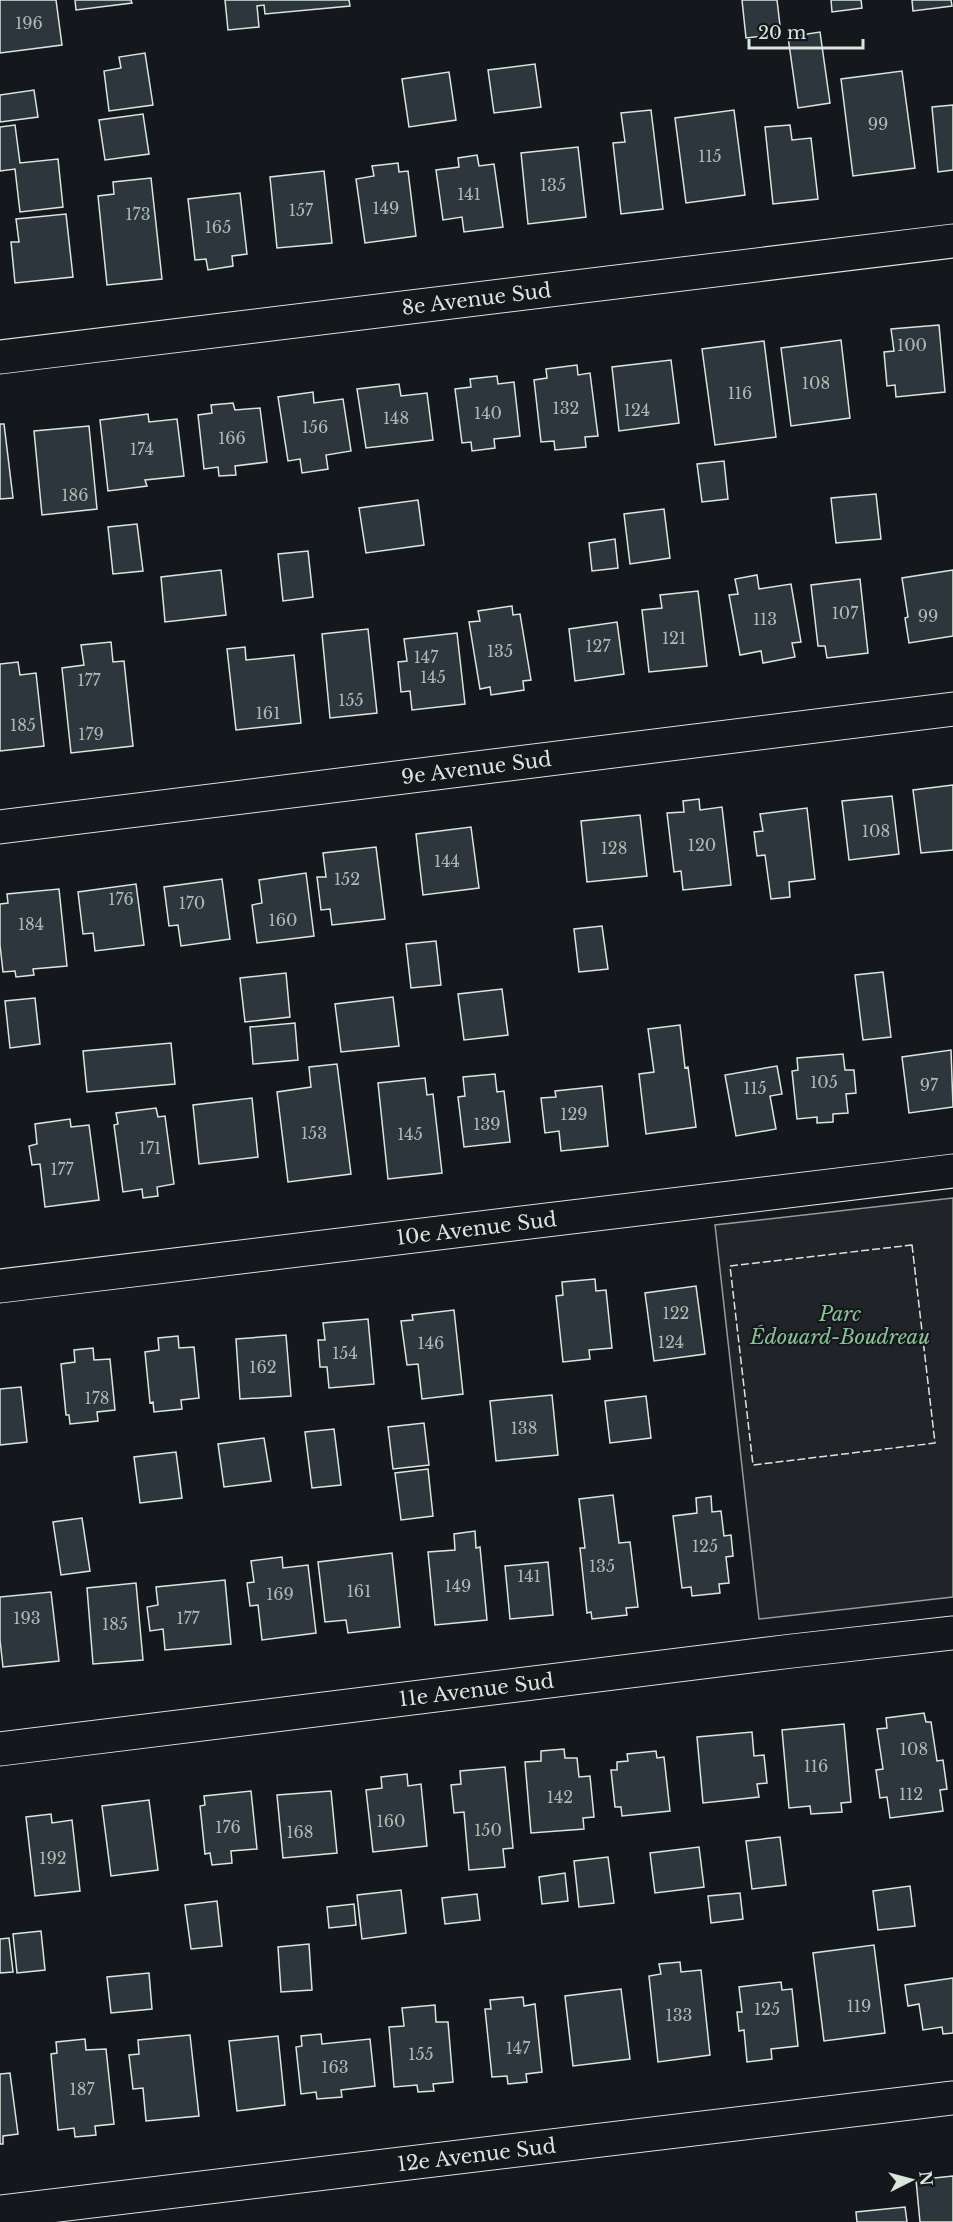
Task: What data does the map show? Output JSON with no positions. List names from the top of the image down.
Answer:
{
  "streets": {
    "street": [
      "8e Avenue Sud",
      "9e Avenue Sud",
      "10e Avenue Sud",
      "11e Avenue Sud",
      "12e Avenue Sud"
    ]
  },
  "parks": ["Parc Édouard-Boudreau"],
  "house_numbers": [
    "196",
    "99",
    "115",
    "135",
    "141",
    "149",
    "157",
    "173",
    "165",
    "100",
    "108",
    "116",
    "132",
    "124",
    "140",
    "148",
    "156",
    "166",
    "174",
    "186",
    "107",
    "99",
    "113",
    "121",
    "127",
    "135",
    "147",
    "145",
    "177",
    "155",
    "161",
    "185",
    "179",
    "108",
    "120",
    "128",
    "144",
    "152",
    "176",
    "170",
    "160",
    "184",
    "105",
    "97",
    "115",
    "129",
    "139",
    "153",
    "145",
    "171",
    "177",
    "122",
    "124",
    "146",
    "154",
    "162",
    "178",
    "138",
    "125",
    "135",
    "141",
    "149",
    "161",
    "169",
    "193",
    "177",
    "185",
    "108",
    "116",
    "112",
    "142",
    "160",
    "176",
    "150",
    "168",
    "192",
    "119",
    "125",
    "133",
    "147",
    "155",
    "163",
    "187"
  ],
  "scale_bar": "20 m",
  "north": "right"
}
